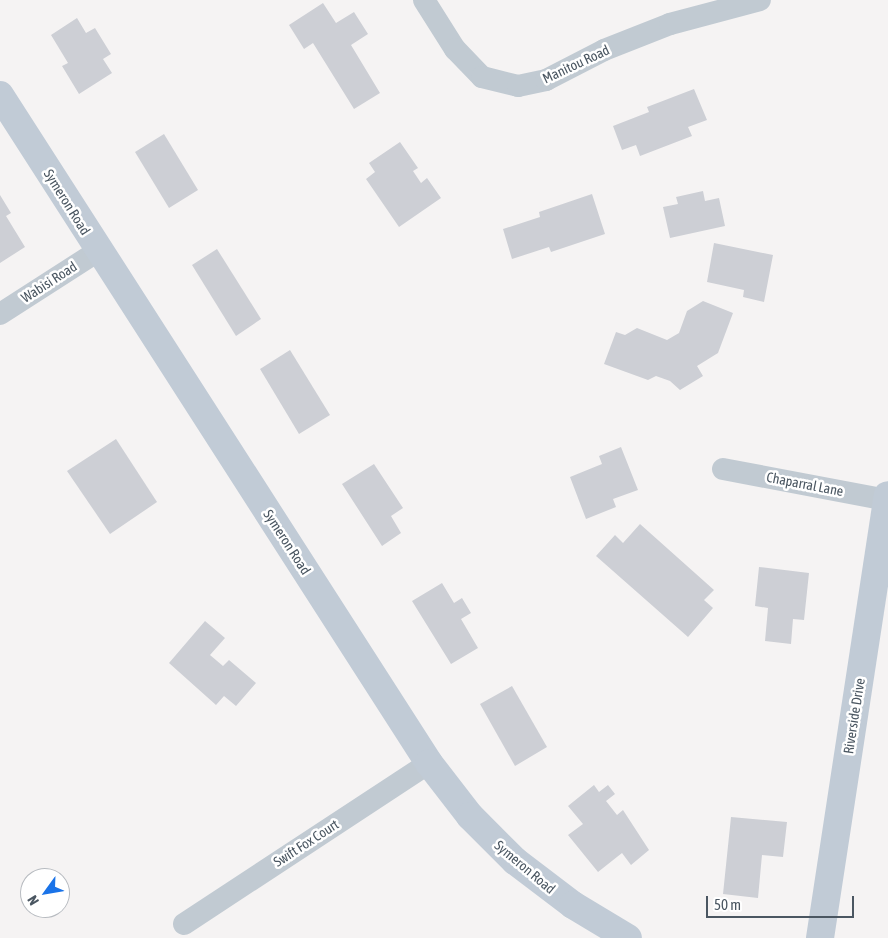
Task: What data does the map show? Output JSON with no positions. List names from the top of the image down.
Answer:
{
  "streets": {
    "street": [
      "Manitou Road",
      "Symeron Road",
      "Wabisi Road",
      "Chaparral Lane",
      "Riverside Drive",
      "Swift Fox Court"
    ]
  },
  "crossings": [
    ["Symeron Road", "Wabisi Road"],
    ["Symeron Road", "Swift Fox Court"],
    ["Chaparral Lane", "Riverside Drive"]
  ],
  "scale_bar": "50 m",
  "north": "bottom left"
}
